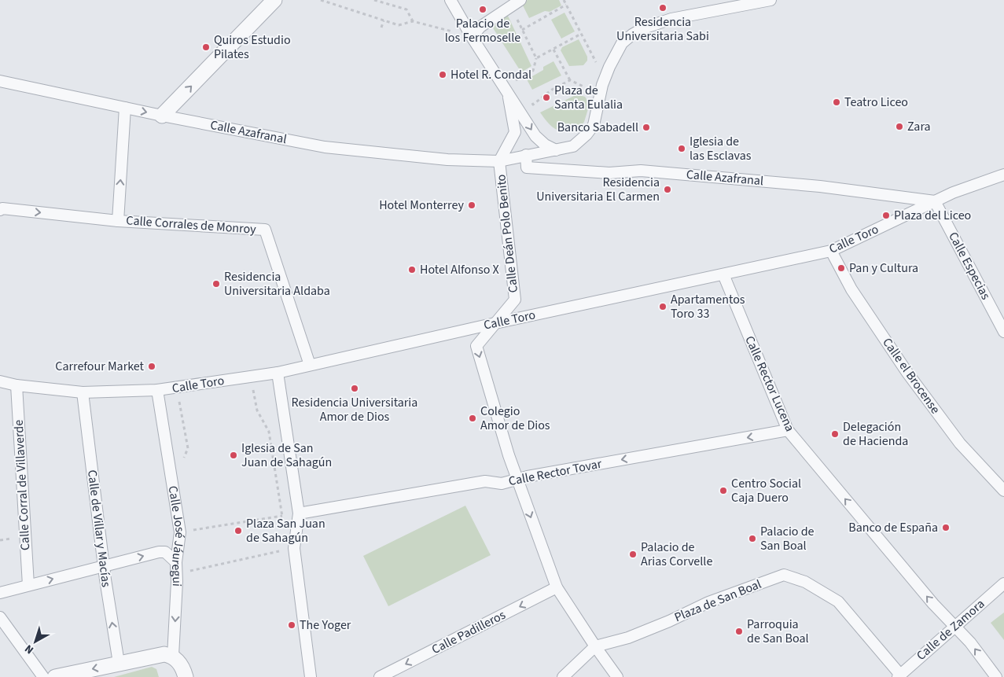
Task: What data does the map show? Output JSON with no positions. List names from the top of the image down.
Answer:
{
  "streets": {
    "street": [
      "Calle Azafranal",
      "Calle Corrales de Monroy",
      "Calle Deán Polo Benito",
      "Calle Toro",
      "Calle Especias",
      "Calle el Brocense",
      "Calle Rector Lucena",
      "Calle Rector Tovar",
      "Calle Corral de Villaverde",
      "Calle de Villar y Macías",
      "Calle José Jáuregui",
      "Plaza de San Boal",
      "Calle de Zamora",
      "Calle Padilleros"
    ]
  },
  "crossings": [
    ["Calle Azafranal", "Calle Deán Polo Benito"],
    ["Calle Azafranal", "Calle Toro"],
    ["Calle Azafranal", "Calle Especias"],
    ["Calle Corrales de Monroy", "Calle Toro"],
    ["Calle Deán Polo Benito", "Calle Toro"],
    ["Calle Deán Polo Benito", "Calle Rector Tovar"],
    ["Calle Toro", "Calle Especias"],
    ["Calle Toro", "Calle el Brocense"],
    ["Calle Toro", "Calle Rector Lucena"],
    ["Calle Toro", "Calle Corral de Villaverde"],
    ["Calle Toro", "Calle de Villar y Macías"],
    ["Calle Toro", "Calle José Jáuregui"],
    ["Calle Rector Lucena", "Calle Rector Tovar"],
    ["Calle Rector Lucena", "Calle de Zamora"],
    ["Plaza de San Boal", "Calle de Zamora"]
  ],
  "one_way": [
    "Calle Deán Polo Benito",
    "Calle Rector Lucena",
    "Calle Rector Tovar",
    "Calle de Villar y Macías",
    "Calle Padilleros"
  ],
  "places": [
    "Residencia Universitaria Sabi",
    "Palacio de los Fermoselle",
    "Quiros Estudio Pilates",
    "Hotel R. Condal",
    "Plaza de Santa Eulalia",
    "Teatro Liceo",
    "Zara",
    "Banco Sabadell",
    "Iglesia de las Esclavas",
    "Residencia Universitaria El Carmen",
    "Hotel Monterrey",
    "Plaza del Liceo",
    "Pan y Cultura",
    "Hotel Alfonso X",
    "Residencia Universitaria Aldaba",
    "Apartamentos Toro 33",
    "Carrefour Market",
    "Residencia Universitaria Amor de Dios",
    "Colegio Amor de Dios",
    "Delegación de Hacienda",
    "Iglesia de San Juan de Sahagún",
    "Centro Social Caja Duero",
    "Banco de España",
    "Plaza San Juan de Sahagún",
    "Palacio de San Boal",
    "Palacio de Arias Corvelle",
    "The Yoger",
    "Parroquia de San Boal"
  ],
  "north": "bottom left"
}
